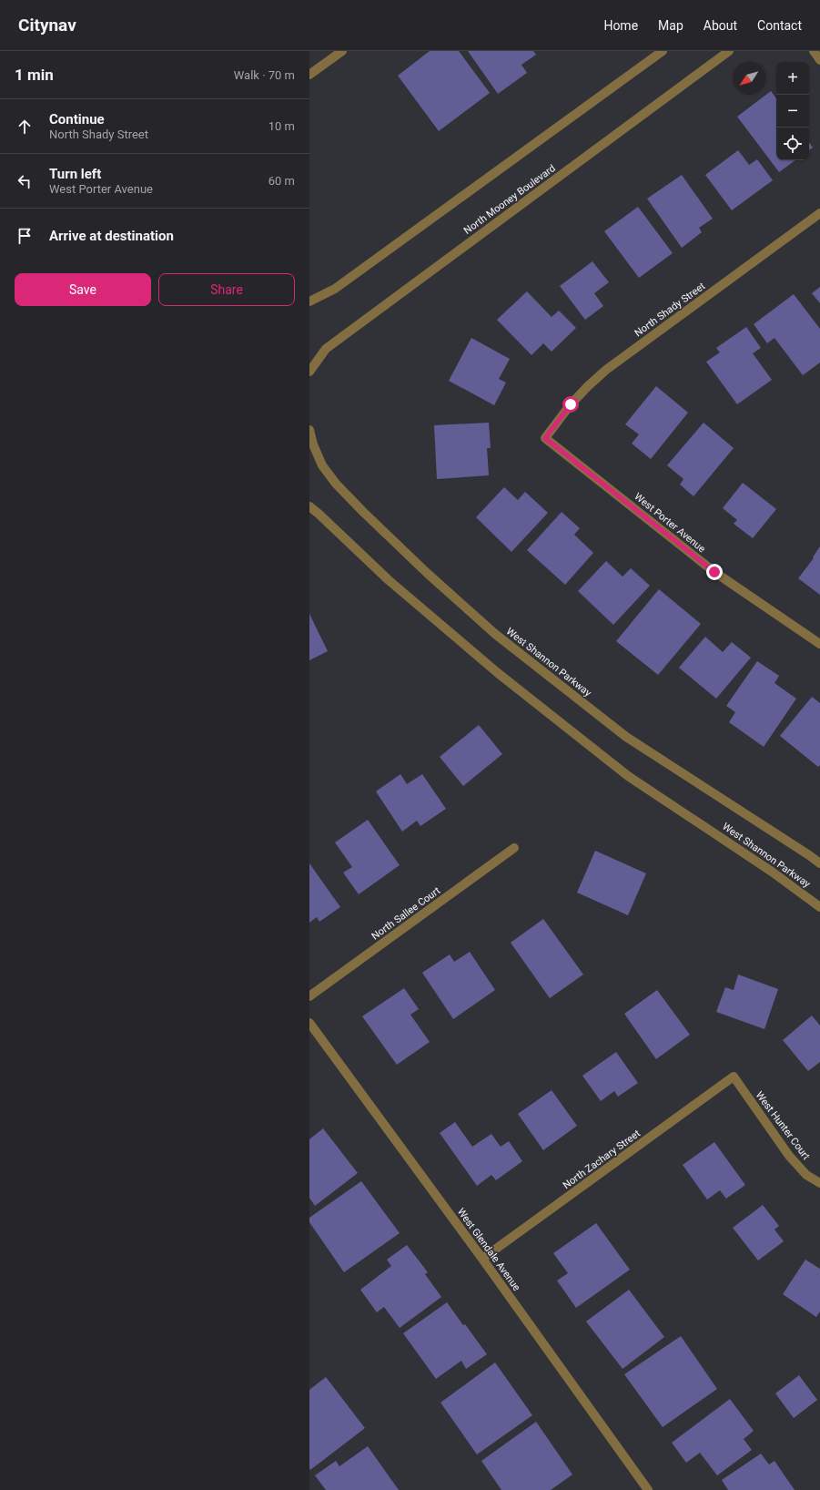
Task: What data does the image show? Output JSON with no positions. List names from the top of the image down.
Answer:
{
  "streets": {
    "street": [
      "North Mooney Boulevard",
      "North Shady Street",
      "West Porter Avenue",
      "West Shannon Parkway",
      "North Sallee Court",
      "West Hunter Court",
      "North Zachary Street",
      "West Glendale Avenue"
    ]
  },
  "crossings": [
    ["North Shady Street", "West Porter Avenue"],
    ["West Hunter Court", "North Zachary Street"],
    ["North Zachary Street", "West Glendale Avenue"]
  ],
  "north": "bottom left",
  "page": {
    "header": "Citynav",
    "nav": [
      "Home",
      "Map",
      "About",
      "Contact"
    ],
    "heading": ["1 min", "Walk · 70 m"],
    "map_buttons": ["+", "−"],
    "list": [
      ["Continue", "North Shady Street", "10 m"],
      ["Turn left", "West Porter Avenue", "60 m"],
      "Arrive at destination"
    ],
    "buttons": ["Save", "Share"]
  }
}
